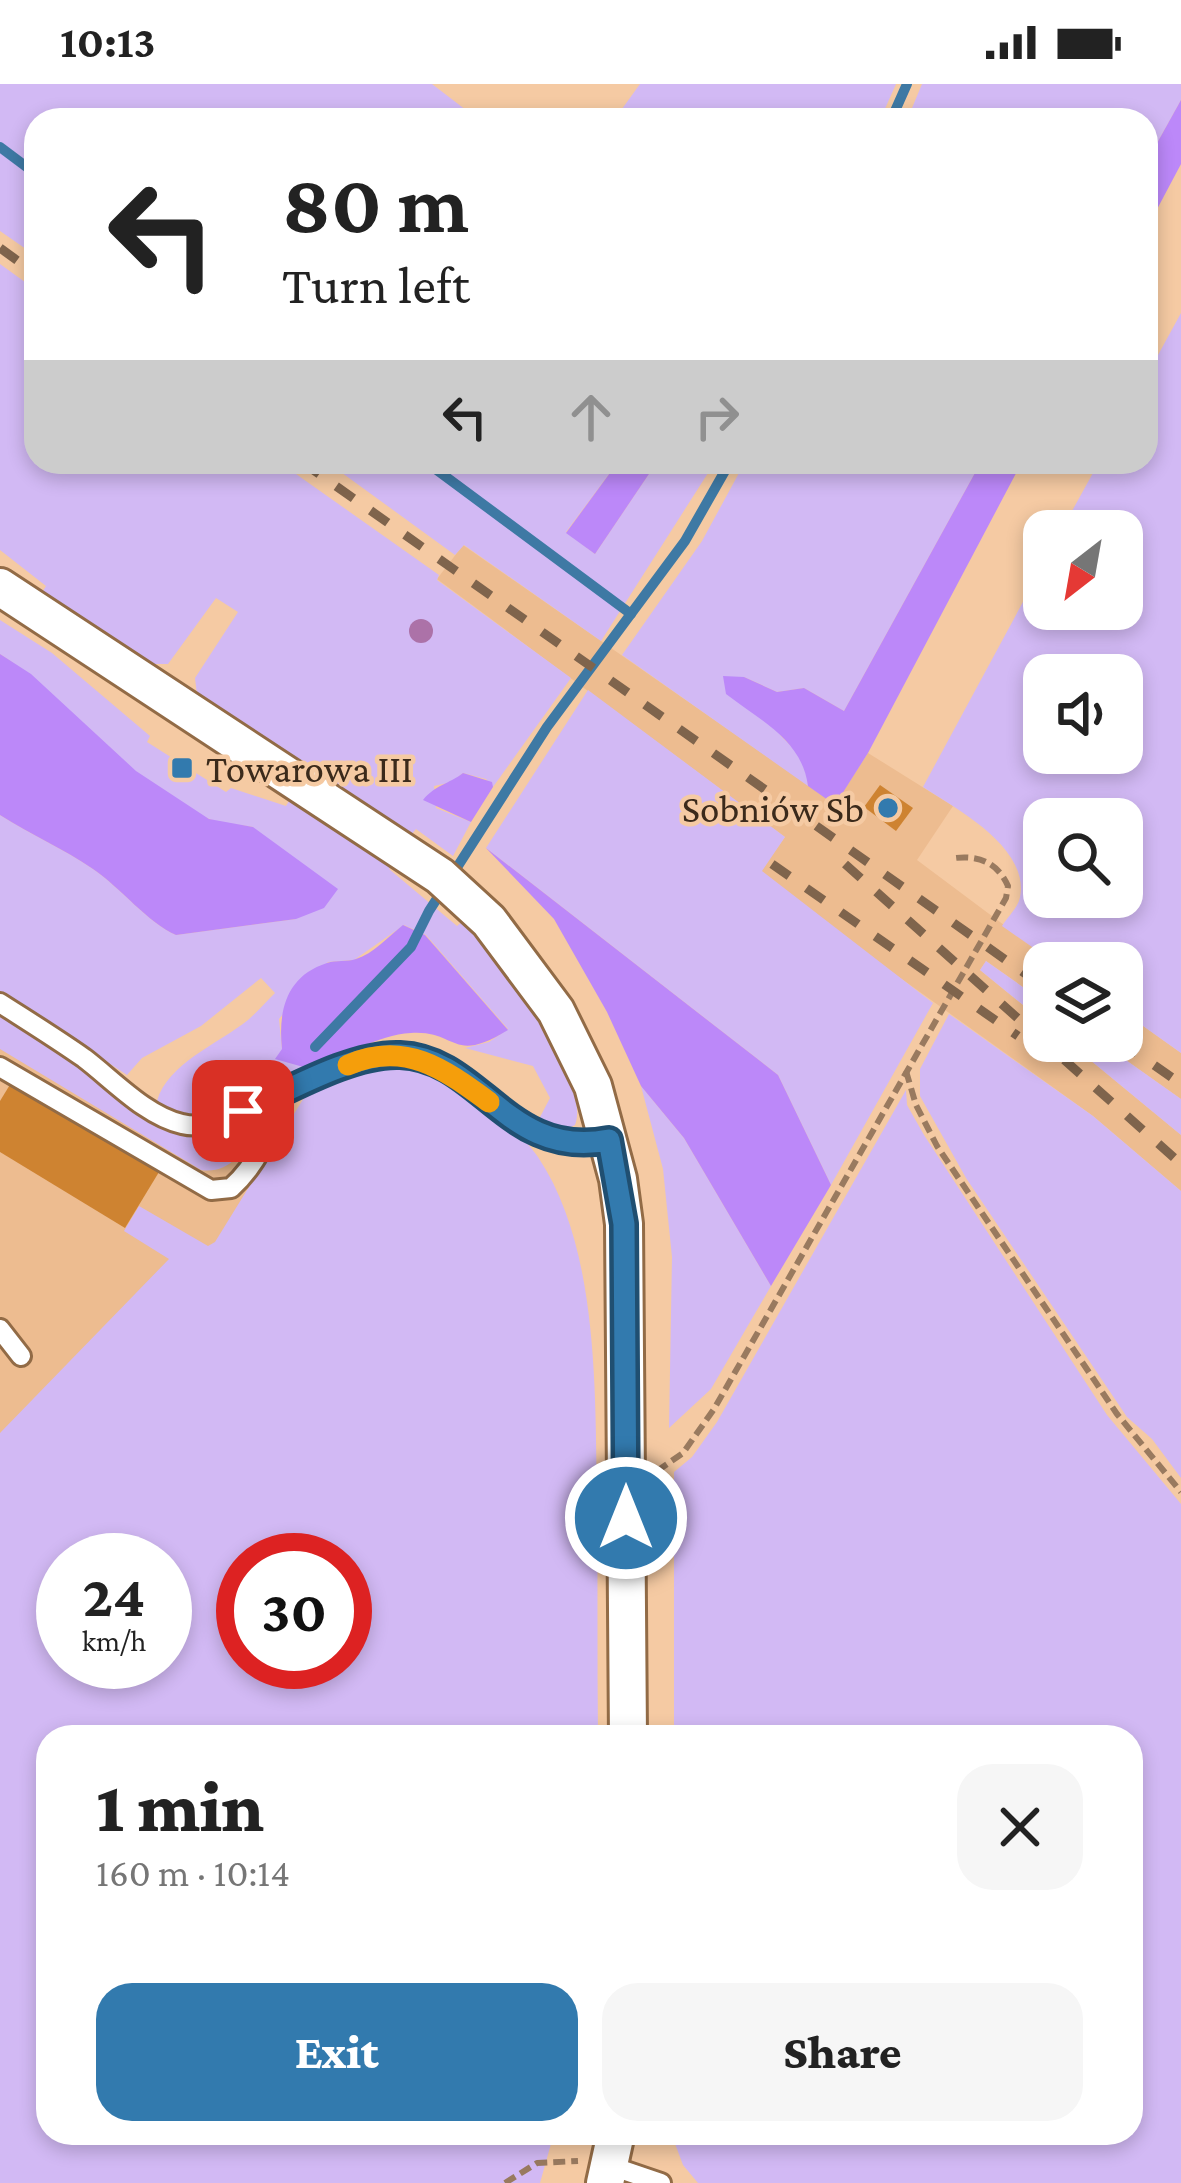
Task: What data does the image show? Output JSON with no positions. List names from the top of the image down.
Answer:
{
  "places": {
    "transit": ["Towarowa III"],
    "other": ["Sobniów Sb"]
  },
  "north": "bottom left",
  "page": {
    "status": "10:13",
    "turn": ["80 m", "Turn left"],
    "speed": "24 km/h",
    "limit": "30",
    "heading": ["1 min", "160 m · 10:14"],
    "buttons": ["Exit", "Share"]
  }
}
